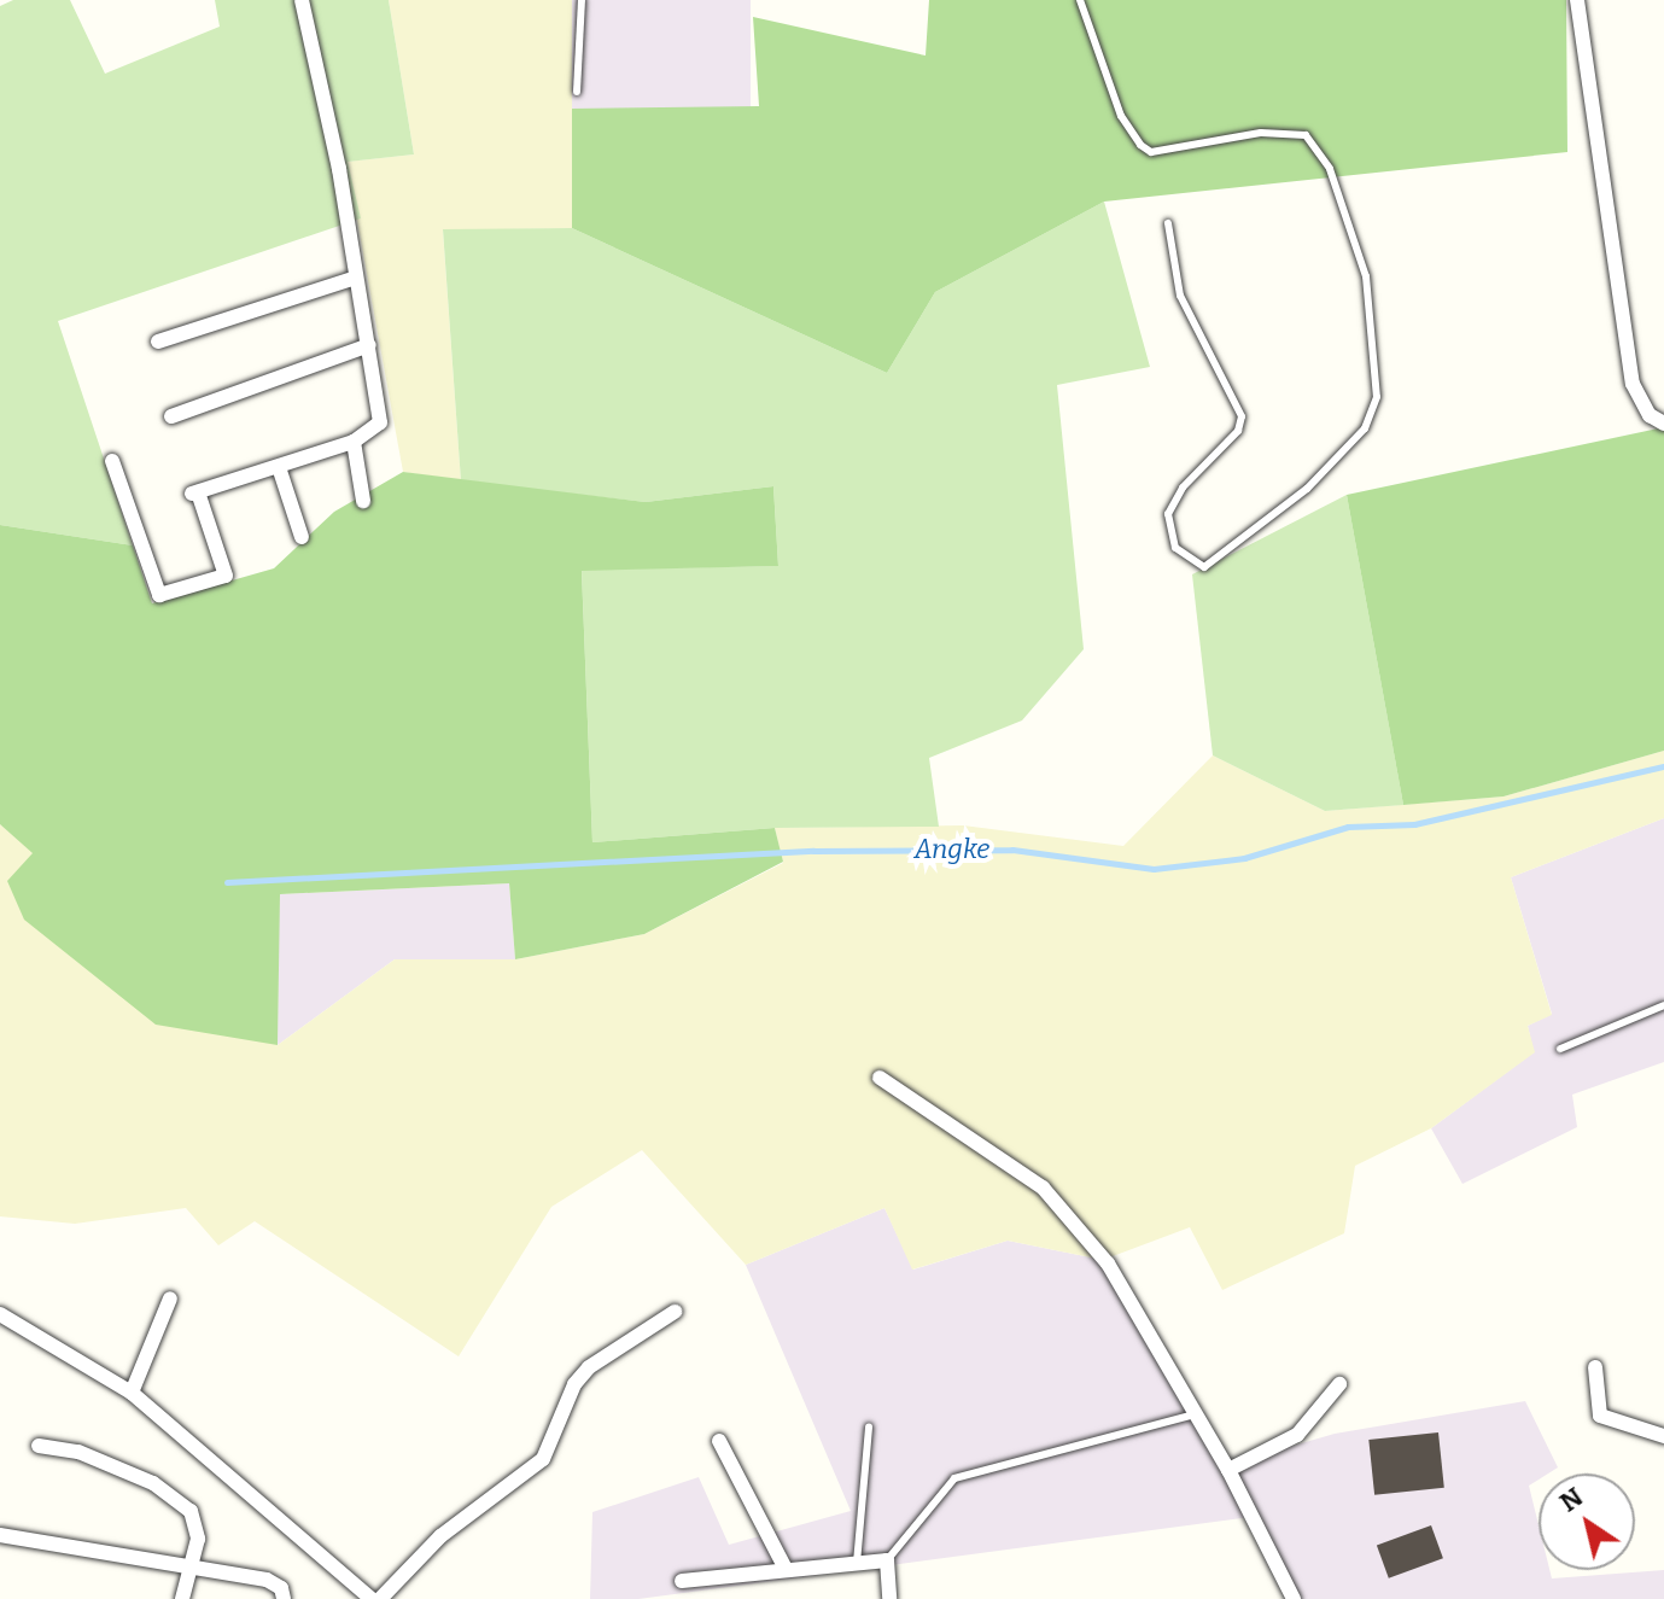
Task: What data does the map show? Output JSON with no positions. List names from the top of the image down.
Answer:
{
  "water": ["Angke"],
  "north": "top left"
}
